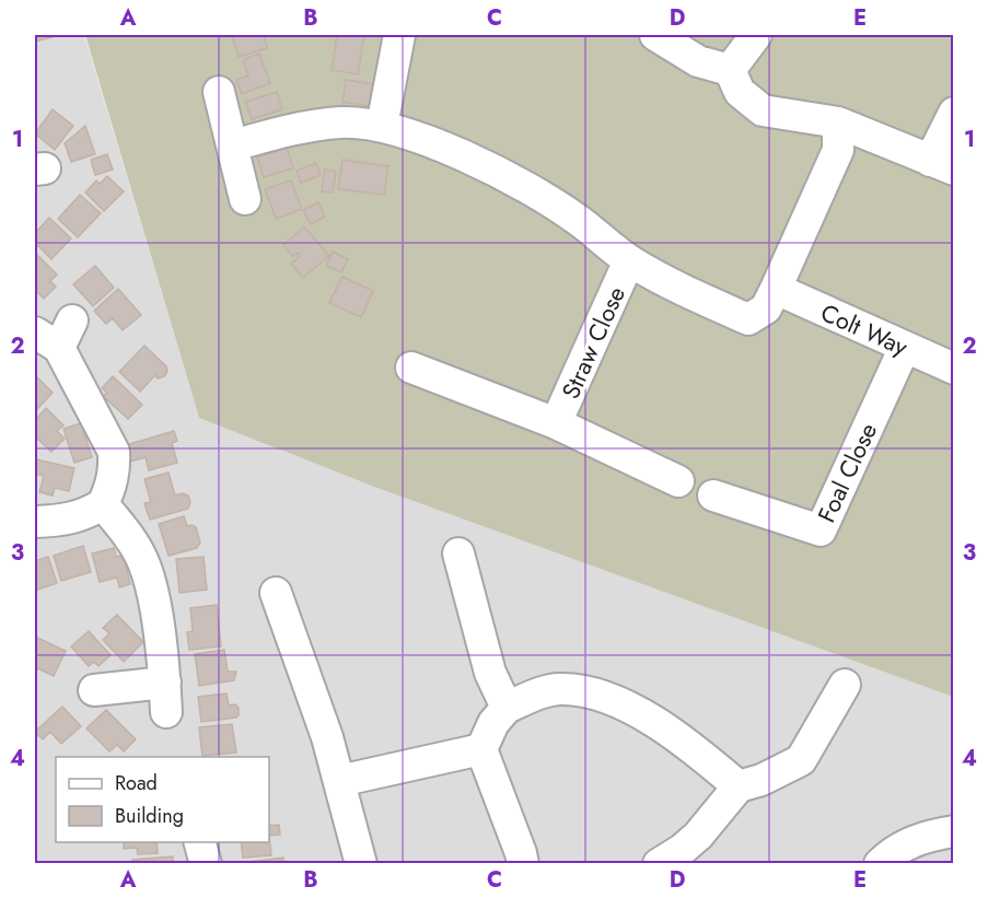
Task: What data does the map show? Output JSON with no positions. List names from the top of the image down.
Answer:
{
  "streets": {
    "street": ["Colt Way", "Straw Close", "Foal Close"]
  },
  "crossings": [
    ["Colt Way", "Foal Close"]
  ],
  "legend": ["Road", "Building"],
  "grid": {
    "columns": [
      "A",
      "B",
      "C",
      "D",
      "E"
    ],
    "rows": [
      "1",
      "2",
      "3",
      "4"
    ]
  }
}
